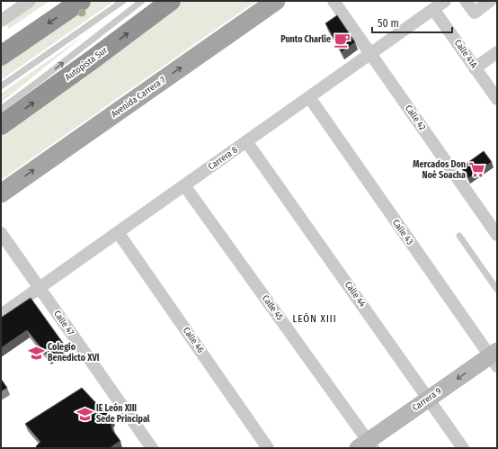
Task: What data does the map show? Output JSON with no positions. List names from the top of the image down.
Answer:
{
  "streets": {
    "highway": ["Autopista Sur"],
    "main road": ["Avenida Carrera 7"],
    "street": [
      "Calle 41A",
      "Calle 42",
      "Carrera 8",
      "Calle 43",
      "Calle 44",
      "Calle 45",
      "Calle 47",
      "Calle 46",
      "Carrera 9"
    ]
  },
  "crossings": [
    ["Calle 41A", "Carrera 8"],
    ["Calle 42", "Carrera 8"],
    ["Carrera 8", "Calle 43"],
    ["Carrera 8", "Calle 44"],
    ["Carrera 8", "Calle 45"],
    ["Carrera 8", "Calle 47"],
    ["Carrera 8", "Calle 46"],
    ["Calle 43", "Carrera 9"],
    ["Calle 44", "Carrera 9"],
    ["Calle 45", "Carrera 9"]
  ],
  "one_way": ["Avenida Carrera 7", "Carrera 9"],
  "districts": ["LEÓN XIII"],
  "places": {
    "cafe": ["Punto Charlie"],
    "supermarket": ["Mercados Don Noé Soacha"],
    "school or university": ["Colegio Benedicto XVI", "IE León XIII Sede Principal"]
  },
  "scale_bar": "50 m"
}
